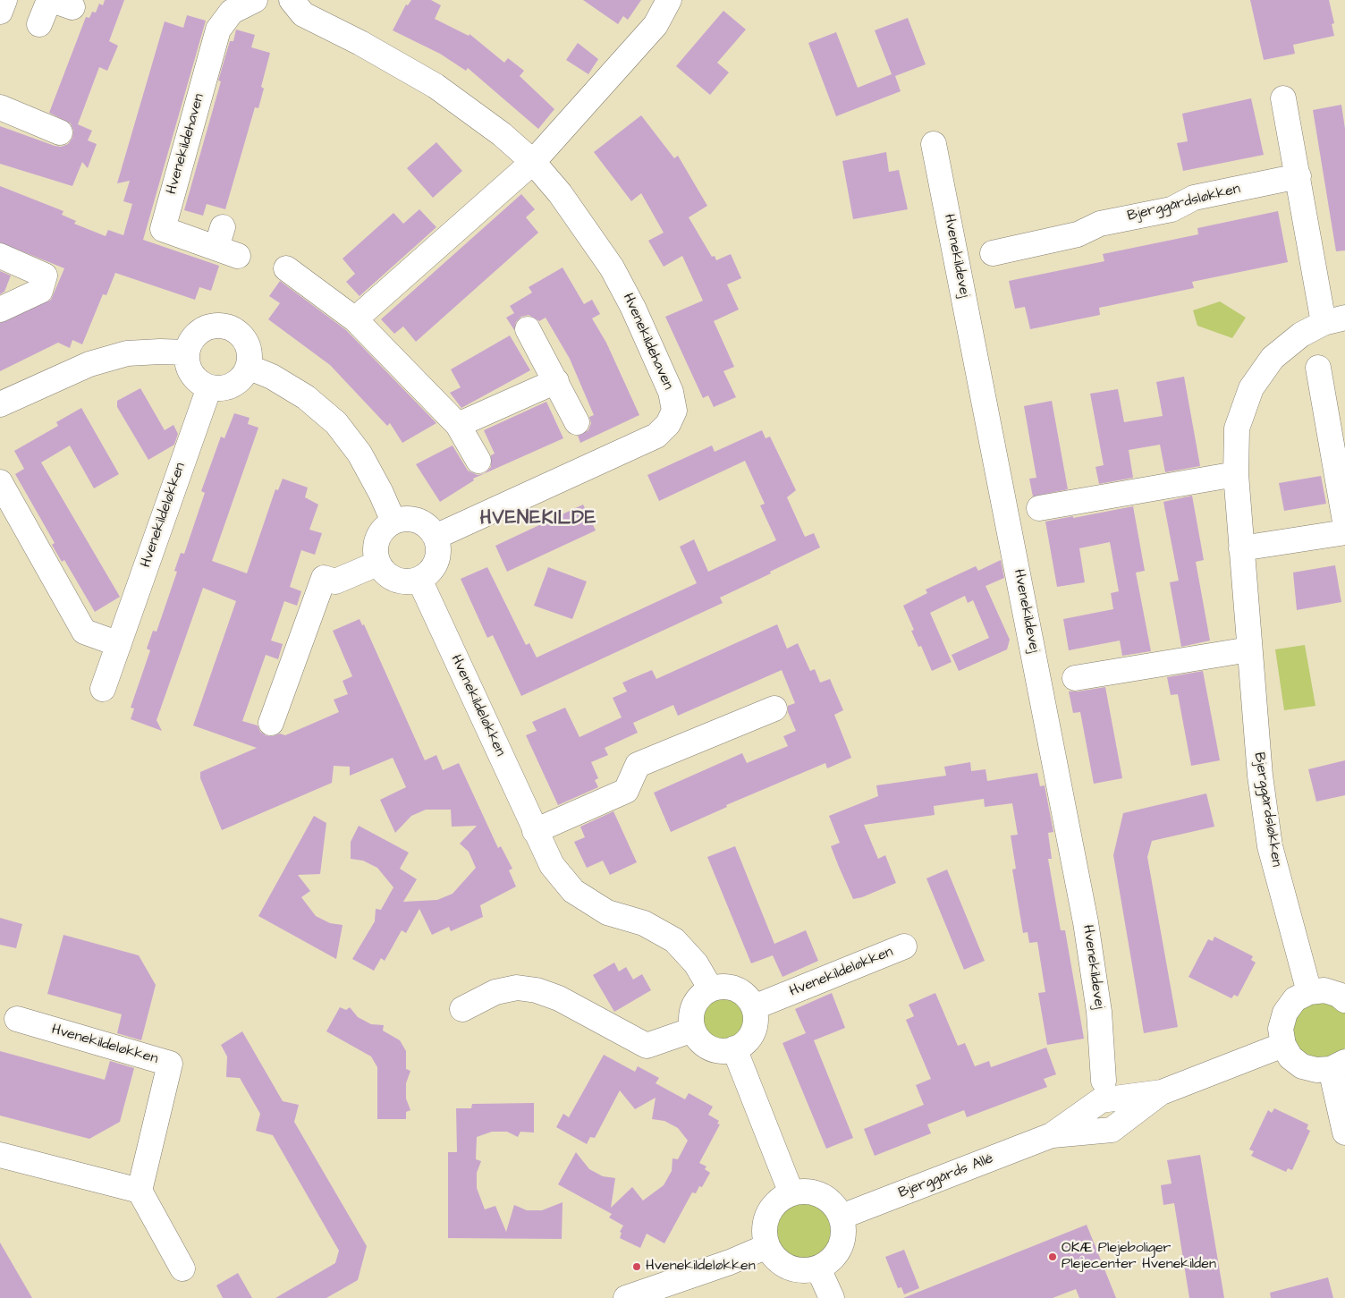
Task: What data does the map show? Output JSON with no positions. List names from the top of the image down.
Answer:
{
  "streets": {
    "street": [
      "Hvenekildehaven",
      "Bjerggårdsløkken",
      "Hvenekildevej",
      "Hvenekildeløkken",
      "Bjerggårds Allé"
    ]
  },
  "crossings": [
    ["Hvenekildehaven", "Hvenekildeløkken"]
  ],
  "districts": ["HVENEKILDE"],
  "places": ["OKÆ Plejeboliger Plejecenter Hvenekilden", "Hvenekildeløkken"]
}
